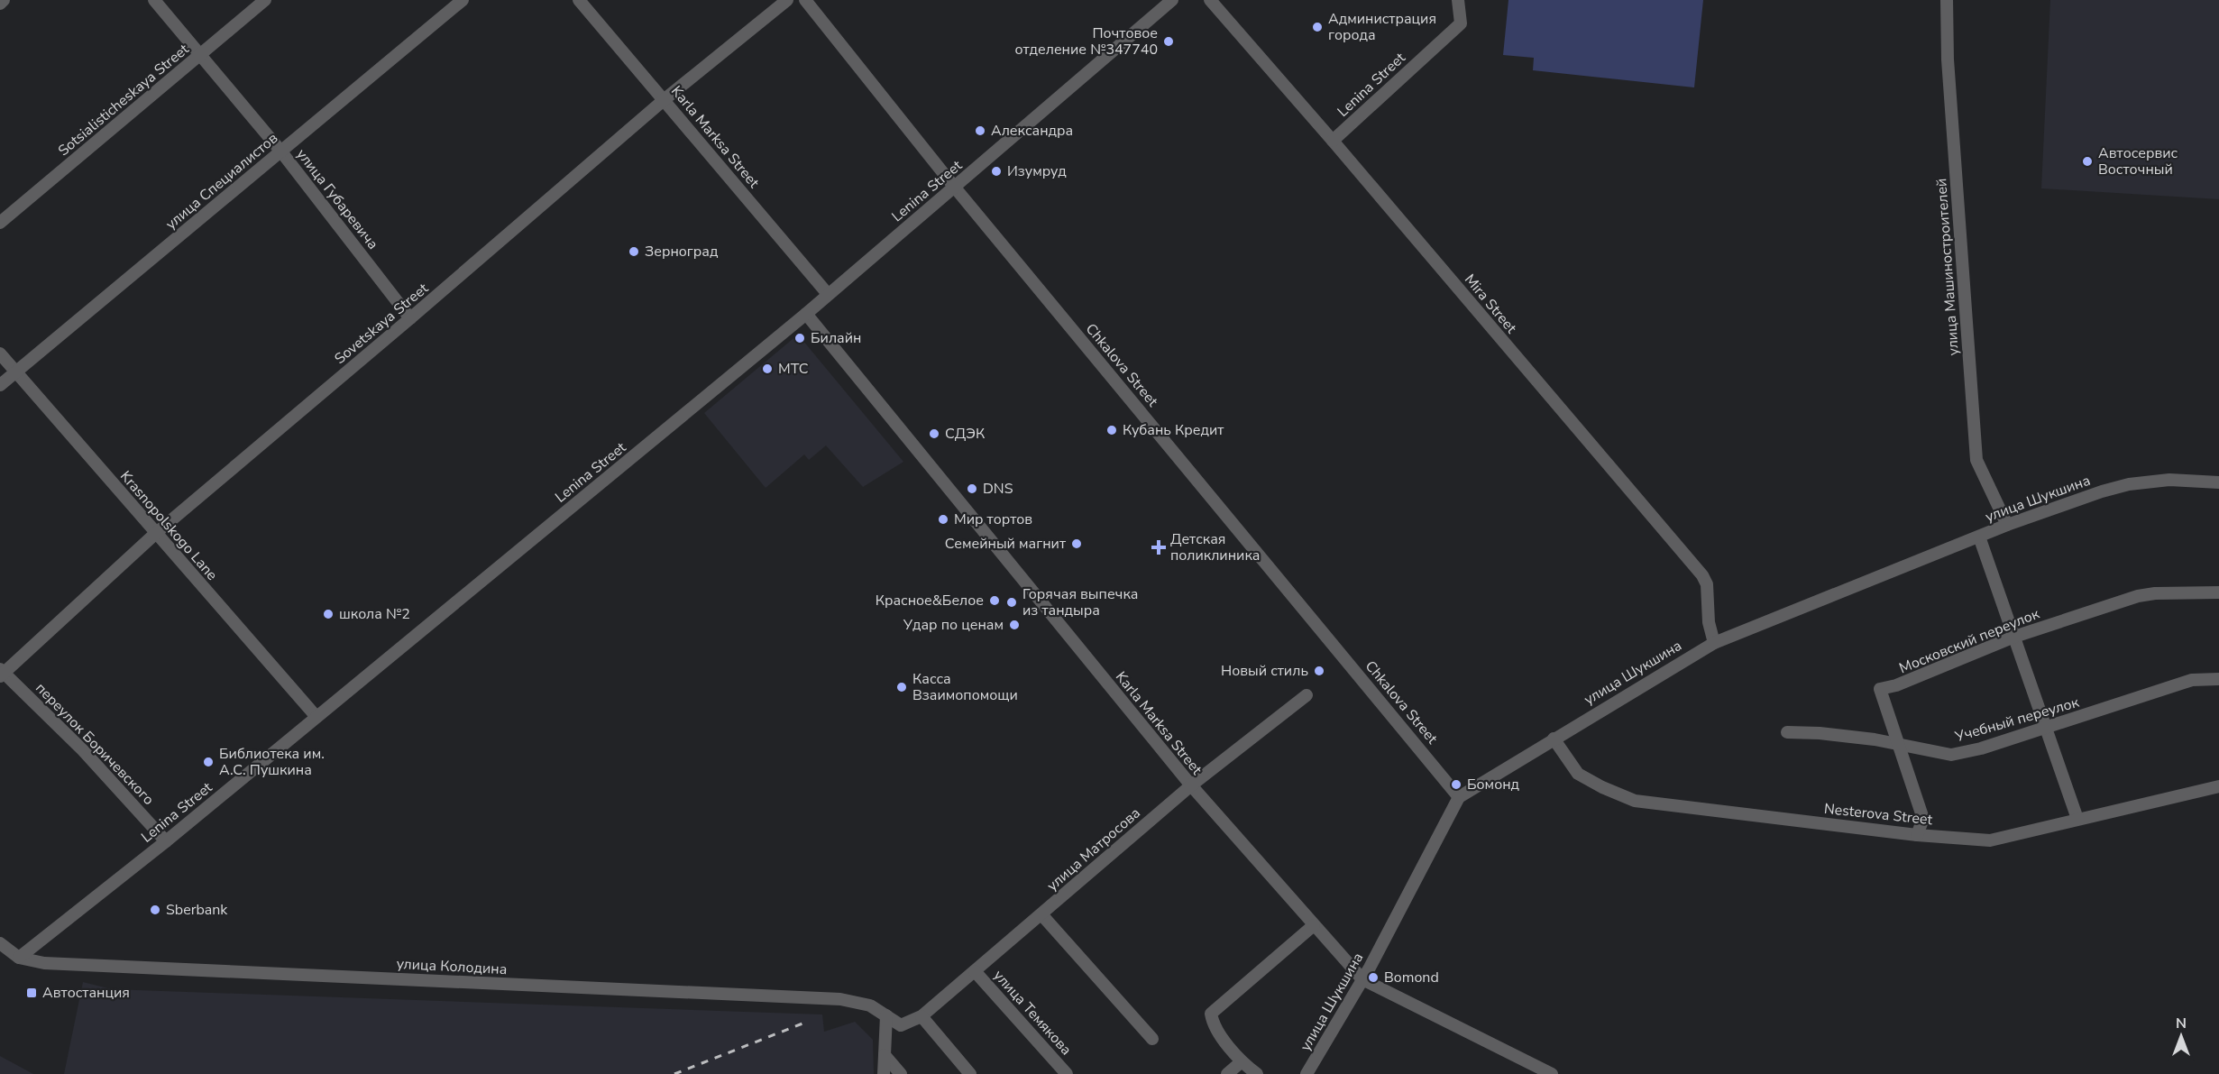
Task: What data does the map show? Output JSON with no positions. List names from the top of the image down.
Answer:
{
  "streets": {
    "street": [
      "Lenina Street",
      "Sotsialisticheskaya Street",
      "Karla Marksa Street",
      "улица Специалистов",
      "улица Губаревича",
      "улица Машиностроителей",
      "Mira Street",
      "Sovetskaya Street",
      "Chkalova Street",
      "улица Шукшина",
      "Krasnopolskogo Lane",
      "Московский переулок",
      "Учебный переулок",
      "переулок Боричевского",
      "Nesterova Street",
      "улица Матросова",
      "улица Колодина",
      "улица Темякова"
    ]
  },
  "crossings": [
    ["Lenina Street", "Karla Marksa Street"],
    ["Lenina Street", "Mira Street"],
    ["Lenina Street", "Chkalova Street"],
    ["Lenina Street", "Krasnopolskogo Lane"],
    ["Lenina Street", "переулок Боричевского"],
    ["Lenina Street", "улица Колодина"],
    ["Sotsialisticheskaya Street", "улица Губаревича"],
    ["Karla Marksa Street", "Sovetskaya Street"],
    ["Karla Marksa Street", "улица Шукшина"],
    ["Karla Marksa Street", "улица Матросова"],
    ["улица Специалистов", "улица Губаревича"],
    ["улица Специалистов", "Krasnopolskogo Lane"],
    ["улица Губаревича", "Sovetskaya Street"],
    ["улица Машиностроителей", "улица Шукшина"],
    ["Mira Street", "улица Шукшина"],
    ["Sovetskaya Street", "Krasnopolskogo Lane"],
    ["Sovetskaya Street", "переулок Боричевского"],
    ["Chkalova Street", "улица Шукшина"],
    ["улица Шукшина", "Nesterova Street"],
    ["Московский переулок", "Учебный переулок"],
    ["Московский переулок", "Nesterova Street"],
    ["улица Матросова", "улица Колодина"],
    ["улица Матросова", "улица Темякова"]
  ],
  "places": {
    "other": [
      "Администрация города",
      "Почтовое отделение №347740",
      "Александра",
      "Автосервис Восточный",
      "Изумруд",
      "Зерноград",
      "Билайн",
      "МТС",
      "Кубань Кредит",
      "СДЭК",
      "DNS",
      "Мир тортов",
      "Семейный магнит",
      "Красное&Белое",
      "Горячая выпечка из тандыра",
      "школа №2",
      "Удар по ценам",
      "Новый стиль",
      "Касса Взаимопомощи",
      "Библиотека им. А.С. Пушкина",
      "Бомонд",
      "Sberbank",
      "Bomond"
    ],
    "health": ["Детская поликлиника"],
    "transit": ["Автостанция"]
  },
  "north": "top"
}
